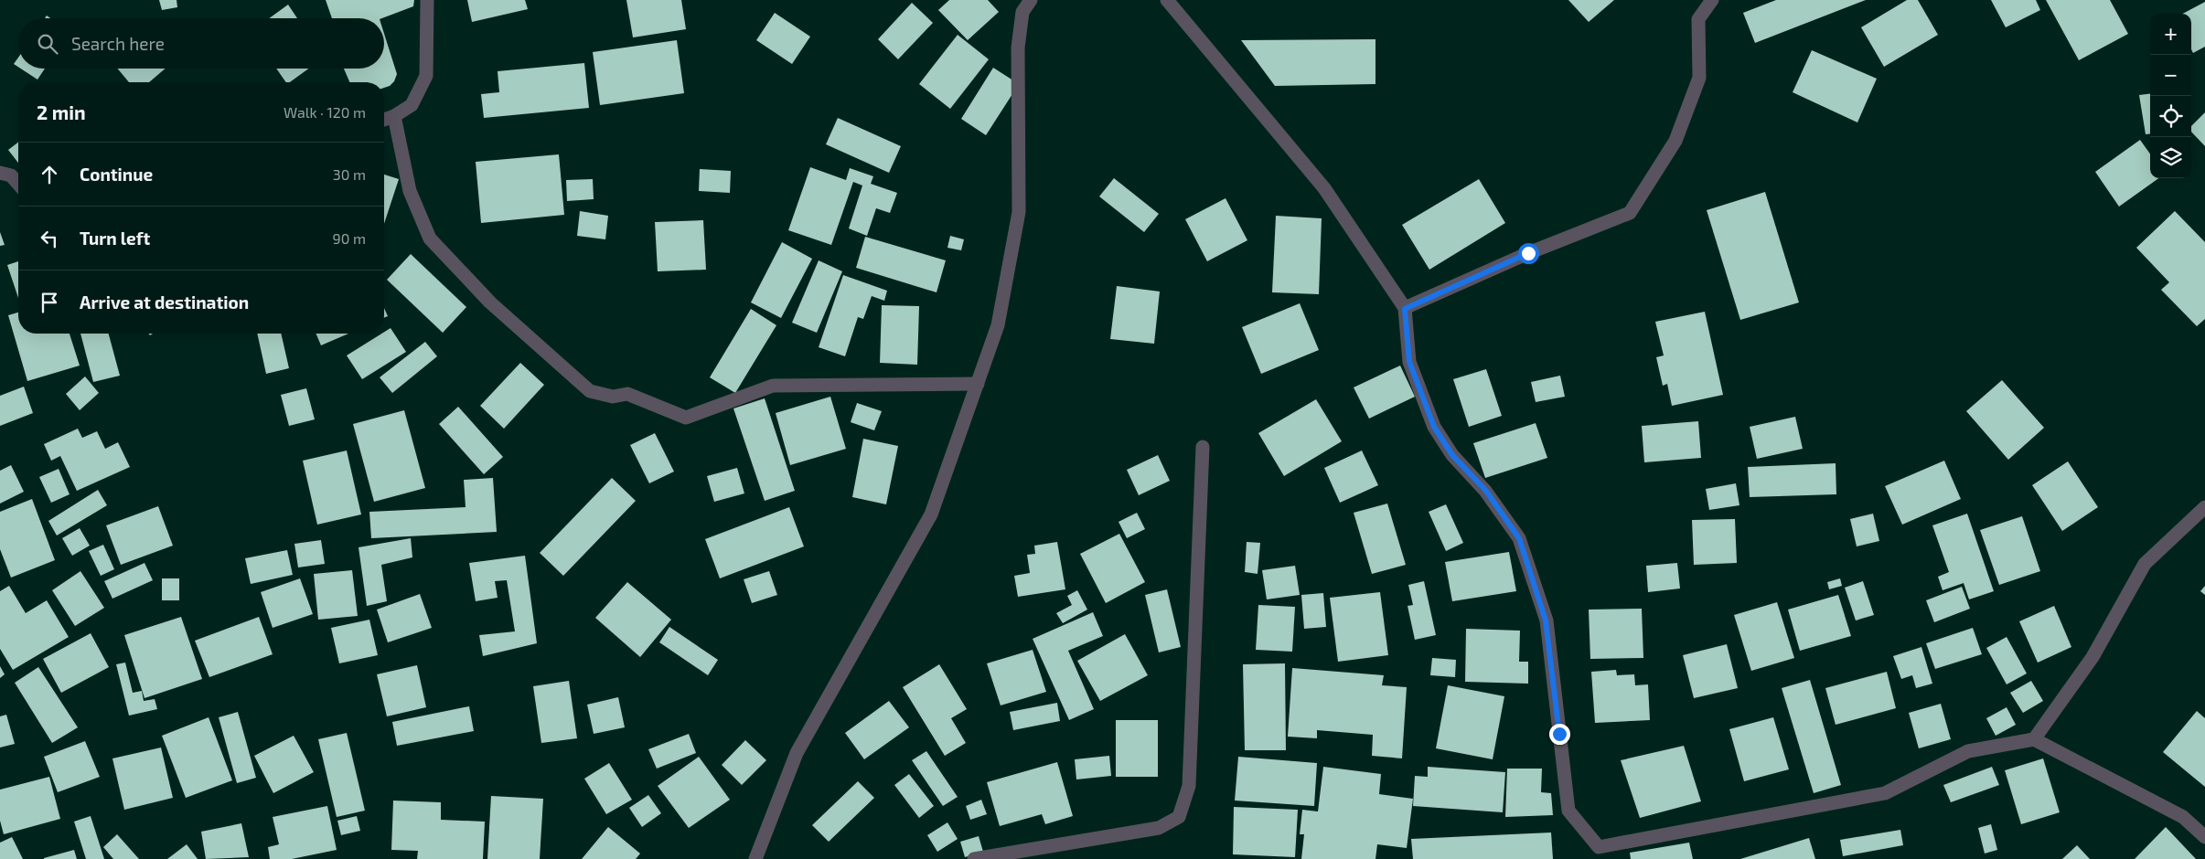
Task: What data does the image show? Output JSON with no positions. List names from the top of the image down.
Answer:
{
  "page": {
    "map_buttons": ["+", "−"],
    "search": "Search here",
    "heading": ["2 min", "Walk · 120 m"],
    "list": [
      ["Continue", "30 m"],
      ["Turn left", "90 m"],
      "Arrive at destination"
    ]
  }
}
